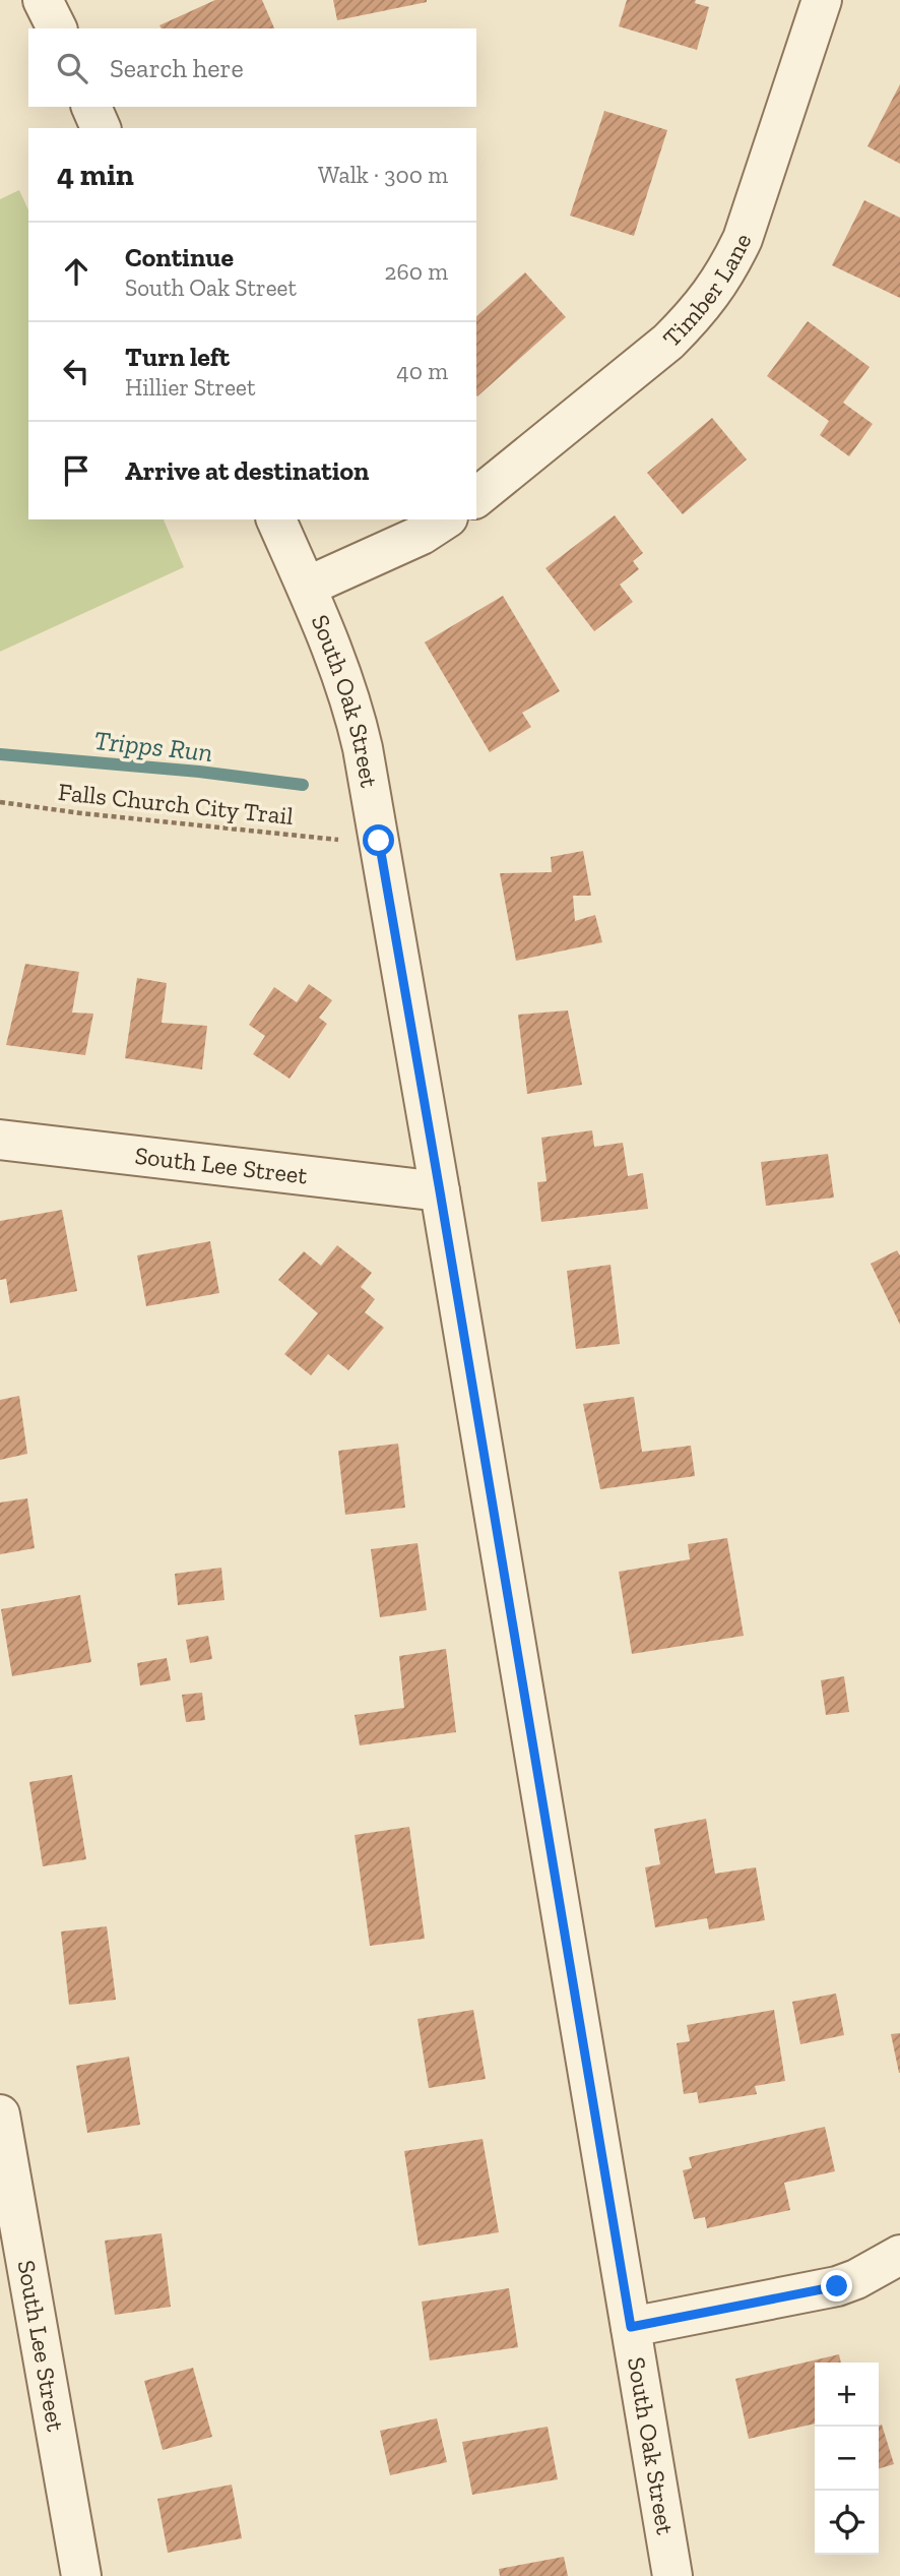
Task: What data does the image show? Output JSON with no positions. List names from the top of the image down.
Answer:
{
  "streets": {
    "street": ["Timber Lane", "South Oak Street", "South Lee Street"],
    "path": ["Falls Church City Trail"]
  },
  "crossings": [
    ["South Oak Street", "Falls Church City Trail"],
    ["South Oak Street", "South Lee Street"]
  ],
  "water": ["Tripps Run"],
  "page": {
    "search": "Search here",
    "heading": ["4 min", "Walk · 300 m"],
    "list": [
      ["Continue", "South Oak Street", "260 m"],
      ["Turn left", "Hillier Street", "40 m"],
      "Arrive at destination"
    ],
    "map_buttons": ["+", "−"]
  }
}
